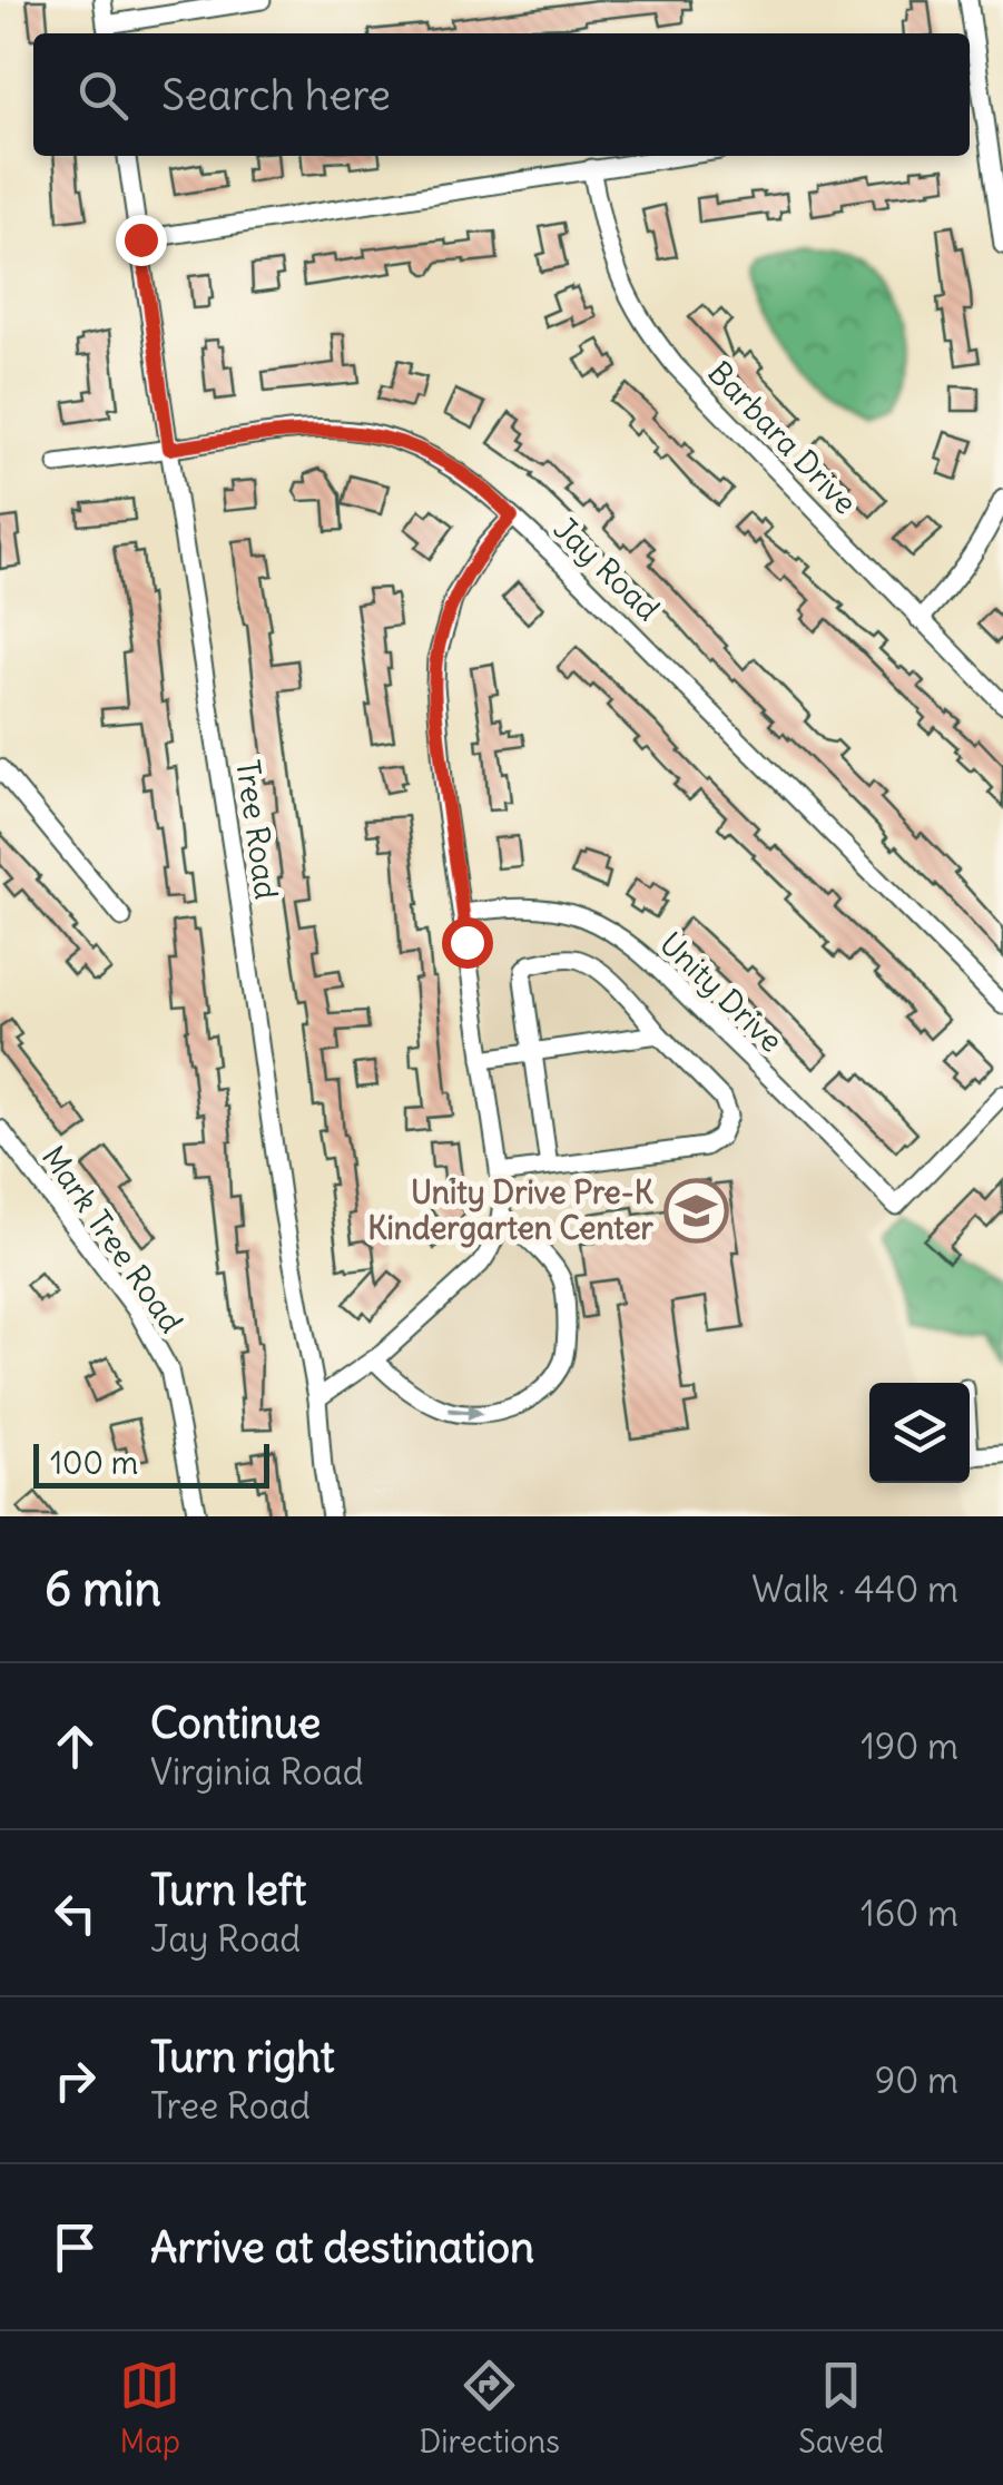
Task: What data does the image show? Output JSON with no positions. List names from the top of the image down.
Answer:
{
  "streets": {
    "street": [
      "Barbara Drive",
      "Jay Road",
      "Tree Road",
      "Unity Drive",
      "Mark Tree Road"
    ]
  },
  "crossings": [
    ["Jay Road", "Tree Road"]
  ],
  "places": {
    "school or university": ["Unity Drive Pre-K Kindergarten Center"]
  },
  "scale_bar": "100 m",
  "page": {
    "search": "Search here",
    "scale": "100 m",
    "heading": ["6 min", "Walk · 440 m"],
    "list": [
      ["Continue", "Virginia Road", "190 m"],
      ["Turn left", "Jay Road", "160 m"],
      ["Turn right", "Tree Road", "90 m"],
      "Arrive at destination"
    ],
    "nav": ["Map", "Directions", "Saved"]
  }
}
